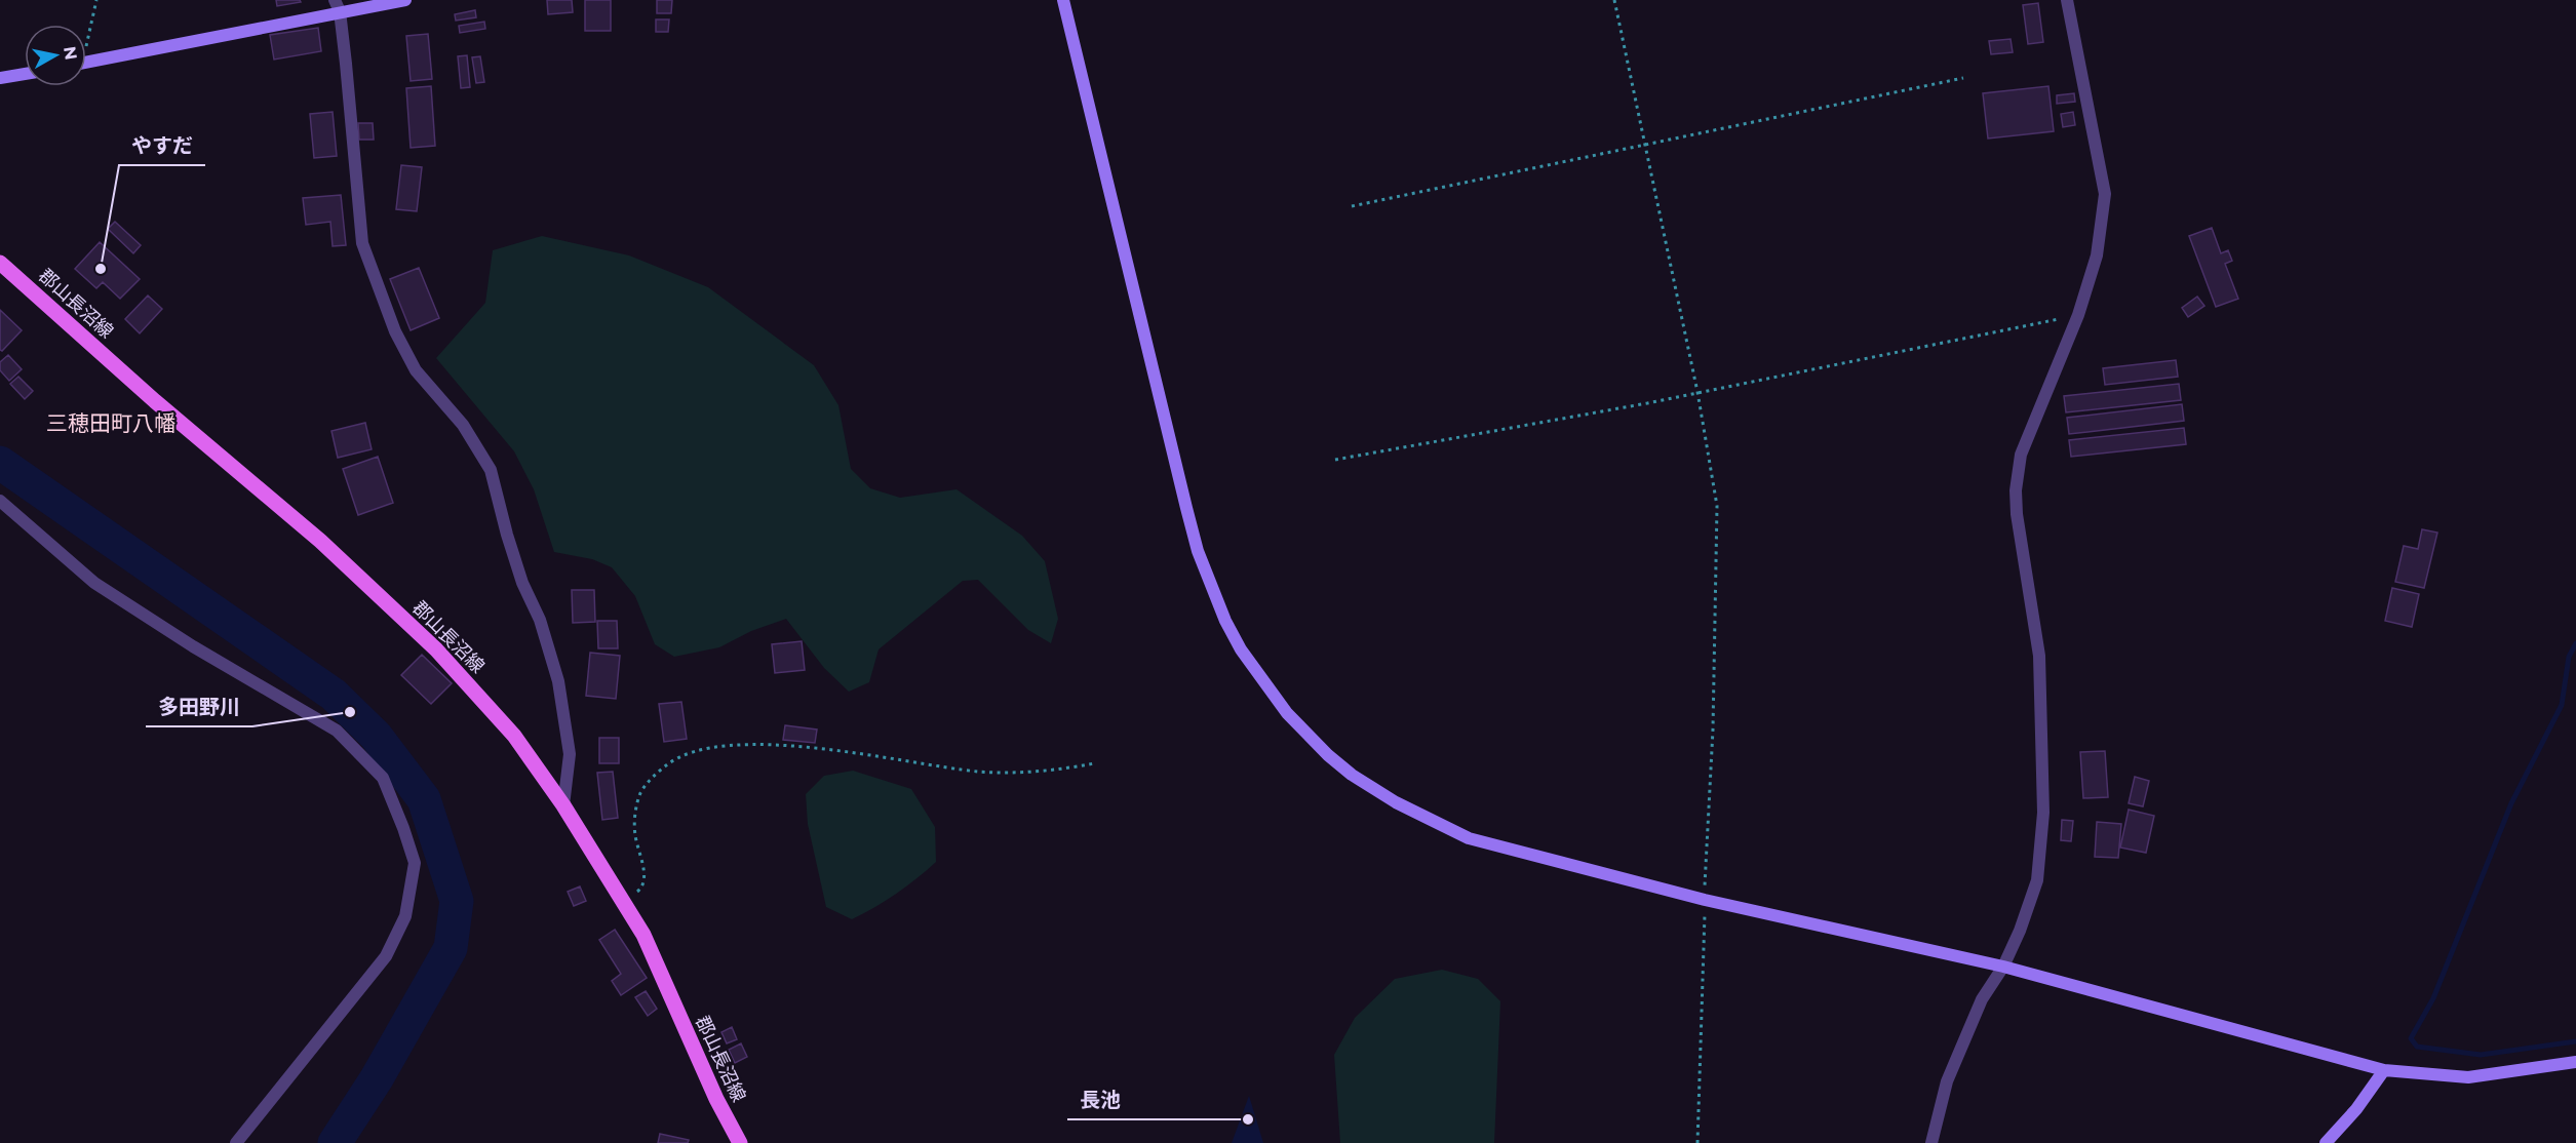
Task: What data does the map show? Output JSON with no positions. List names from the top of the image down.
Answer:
{
  "streets": {
    "main road": ["郡山長沼線"]
  },
  "districts": ["三穂田町八幡"],
  "places": ["やすだ", "多田野川", "長池"],
  "north": "right"
}
